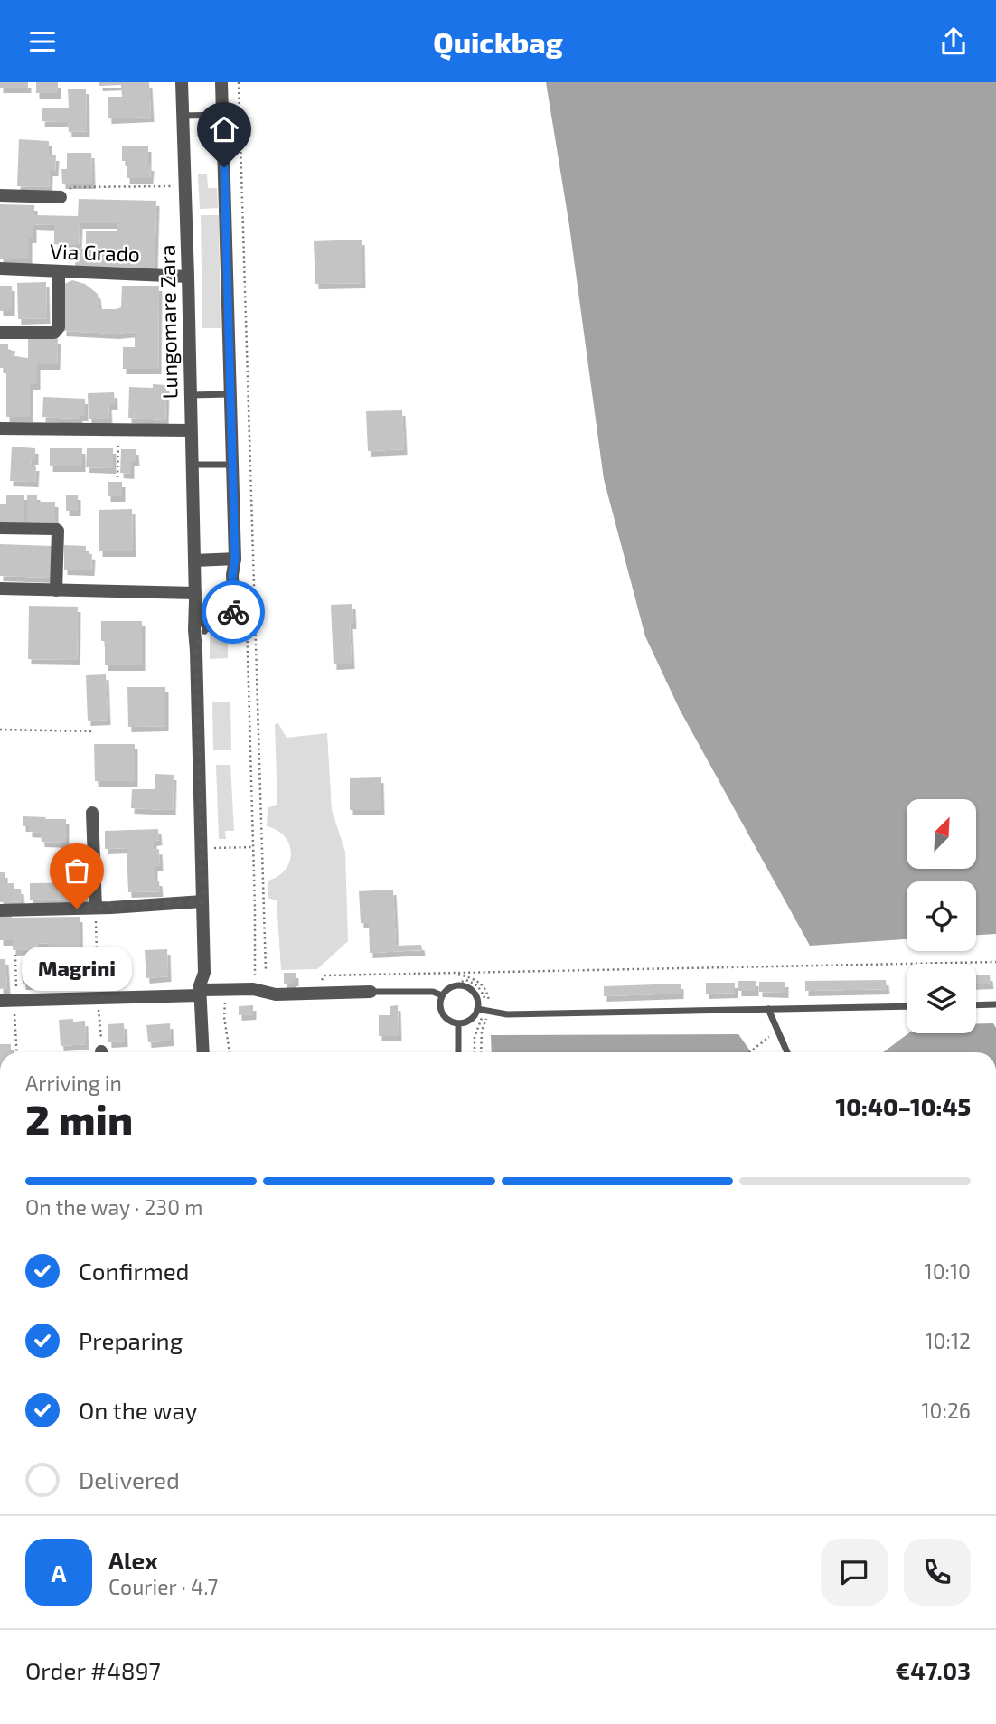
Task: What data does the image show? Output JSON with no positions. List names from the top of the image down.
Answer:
{
  "streets": {
    "street": ["Via Grado", "Lungomare Zara"]
  },
  "crossings": [
    ["Via Grado", "Lungomare Zara"]
  ],
  "places": ["Magrini"],
  "north": "top right",
  "page": {
    "header": "Quickbag",
    "bubble": "Magrini",
    "heading": ["2 min", "Arriving in", "10:40–10:45"],
    "panel": [
      "Alex",
      "Courier · 4.7",
      "Order #4897",
      "€47.03"
    ],
    "bar": "On the way · 230 m",
    "list": [
      ["Confirmed", "10:10"],
      ["Preparing", "10:12"],
      ["On the way", "10:26"],
      "Delivered"
    ],
    "round": "A"
  }
}
